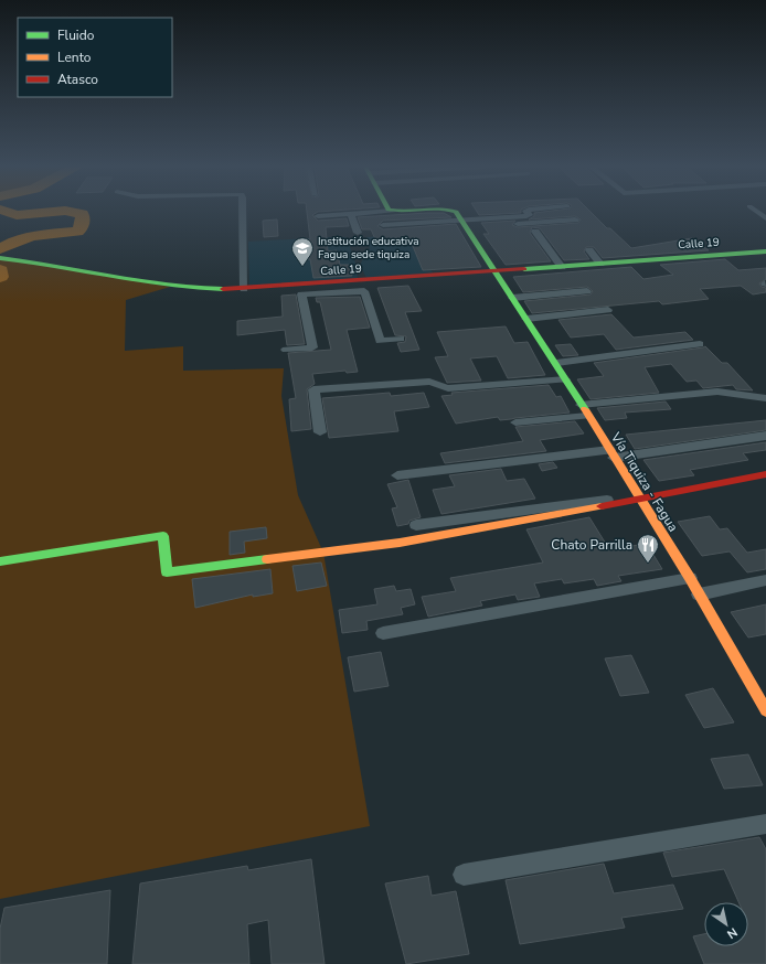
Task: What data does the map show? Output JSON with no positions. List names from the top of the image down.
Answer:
{
  "streets": {
    "street": ["Calle 19", "Vía Tiquiza - Fagua"]
  },
  "crossings": [
    ["Calle 19", "Vía Tiquiza - Fagua"]
  ],
  "places": {
    "school or university": ["Institución educativa Fagua sede tiquiza"],
    "restaurant": ["Chato Parrilla"]
  },
  "legend": ["Fluido", "Lento", "Atasco"],
  "north": "bottom right"
}
